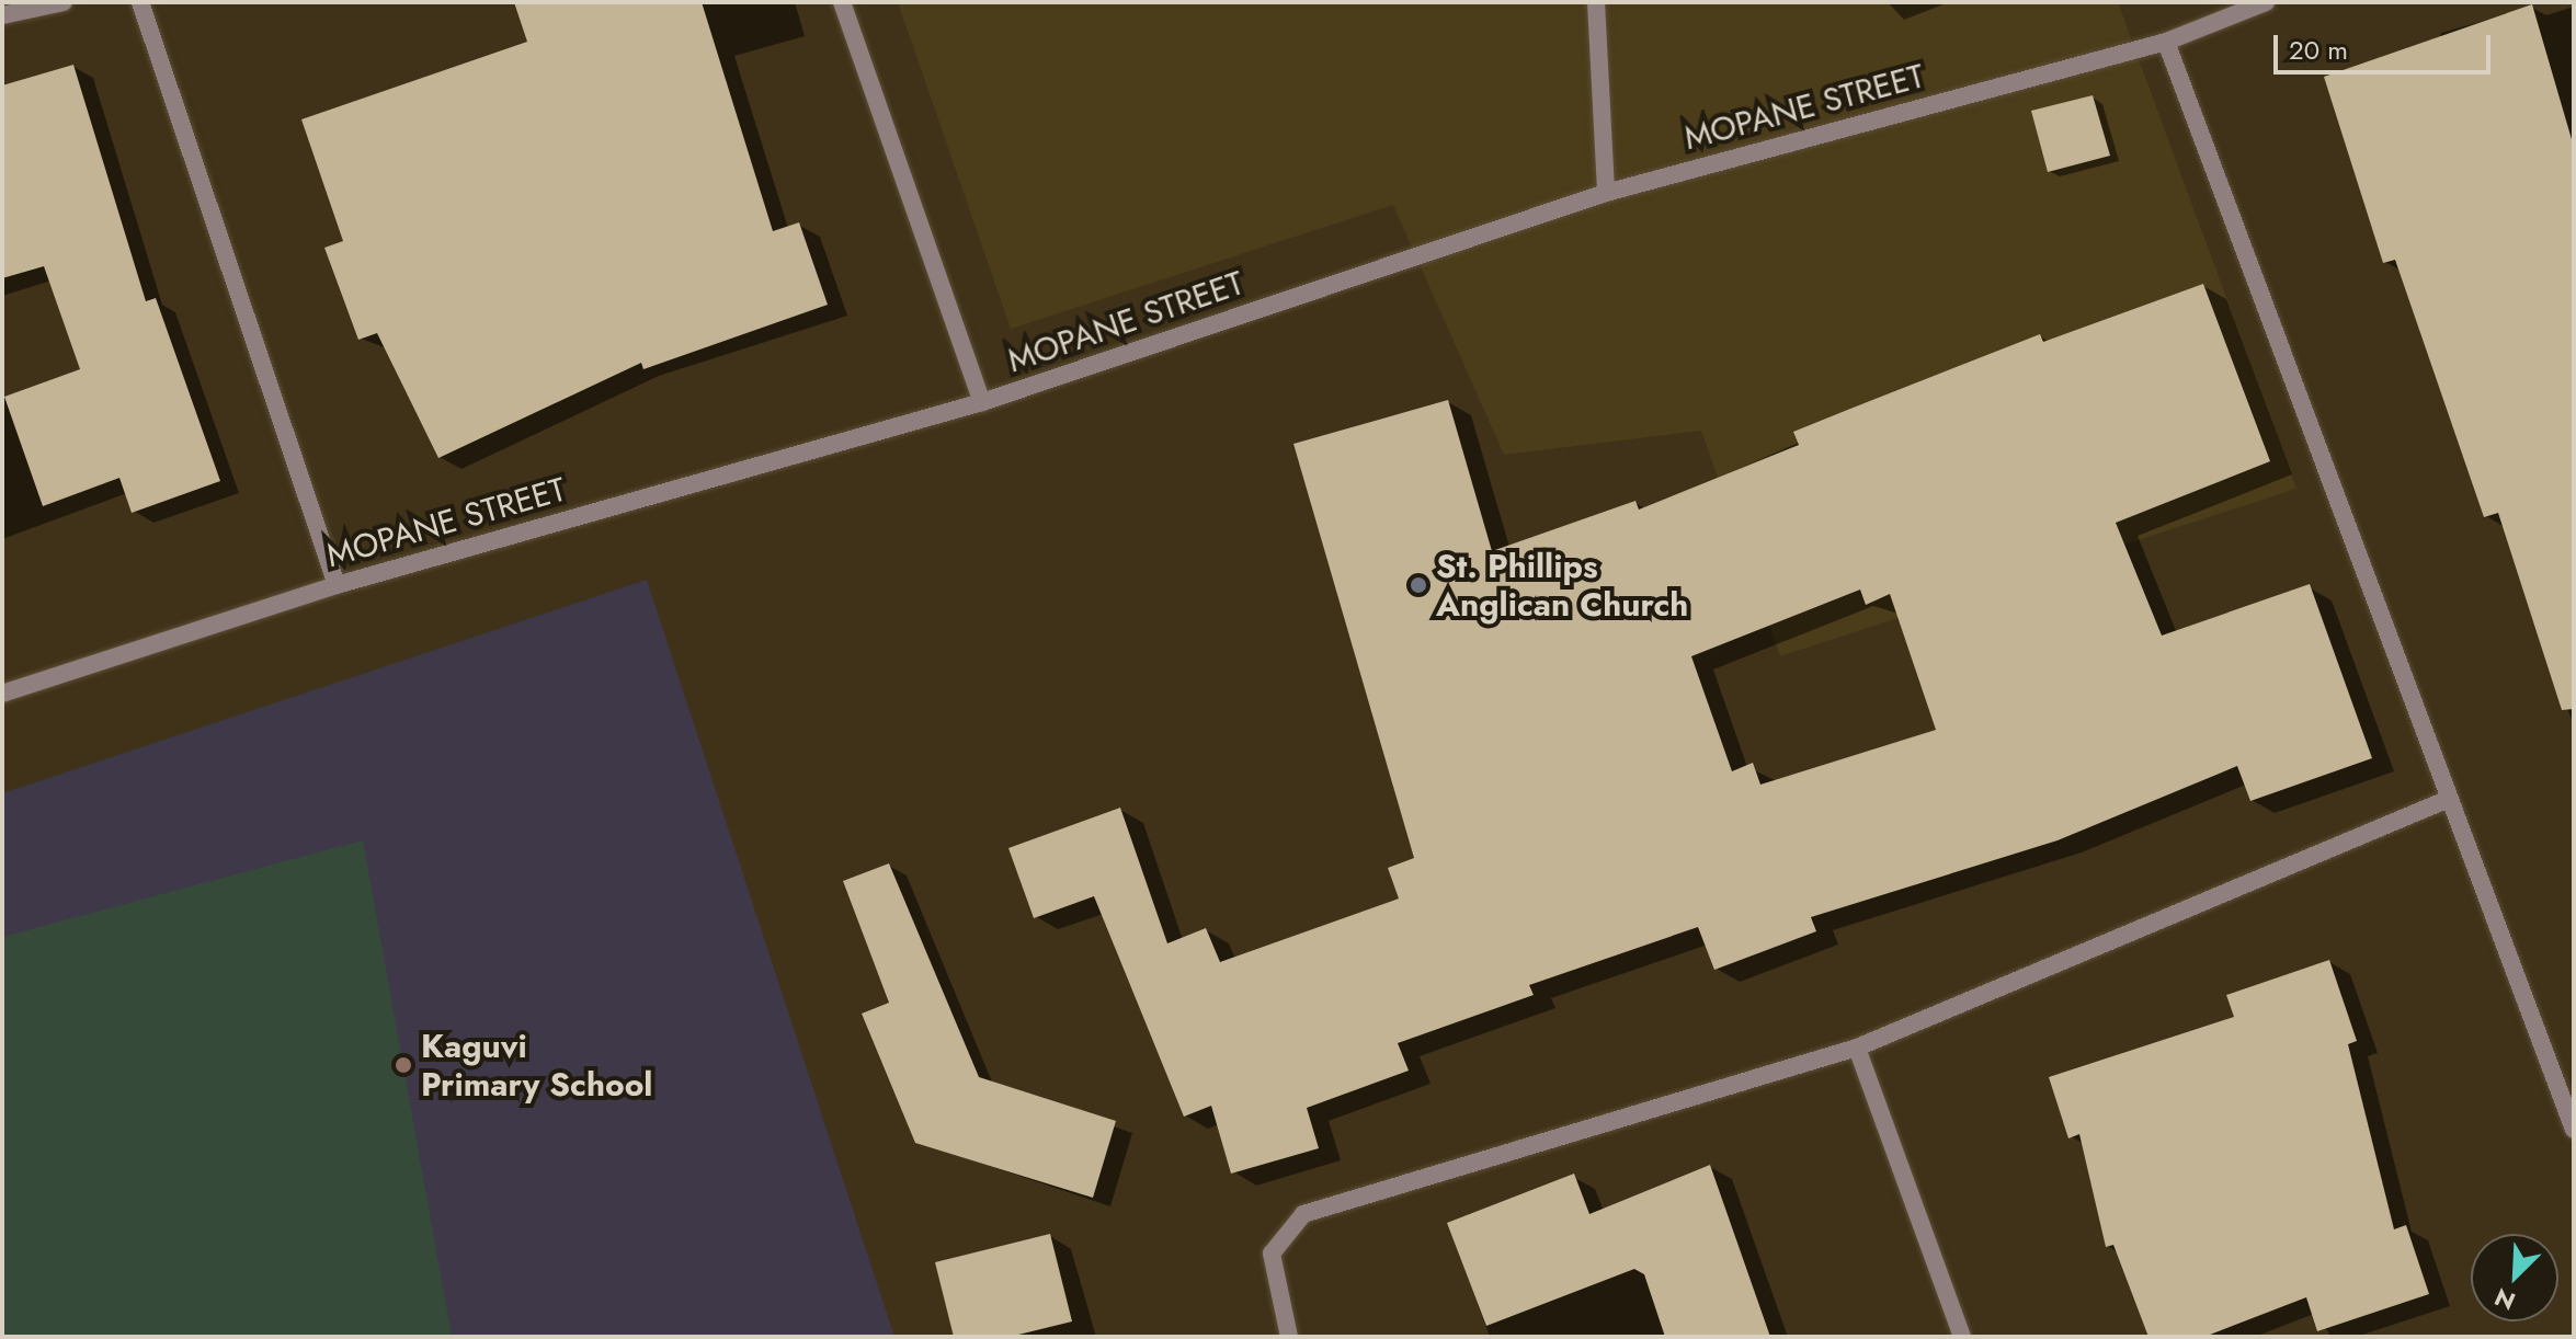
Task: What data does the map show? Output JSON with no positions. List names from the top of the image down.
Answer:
{
  "streets": {
    "street": ["MOPANE STREET"]
  },
  "places": ["St. Phillips Anglican Church", "Kaguvi Primary School"],
  "scale_bar": "20 m",
  "north": "bottom left"
}
